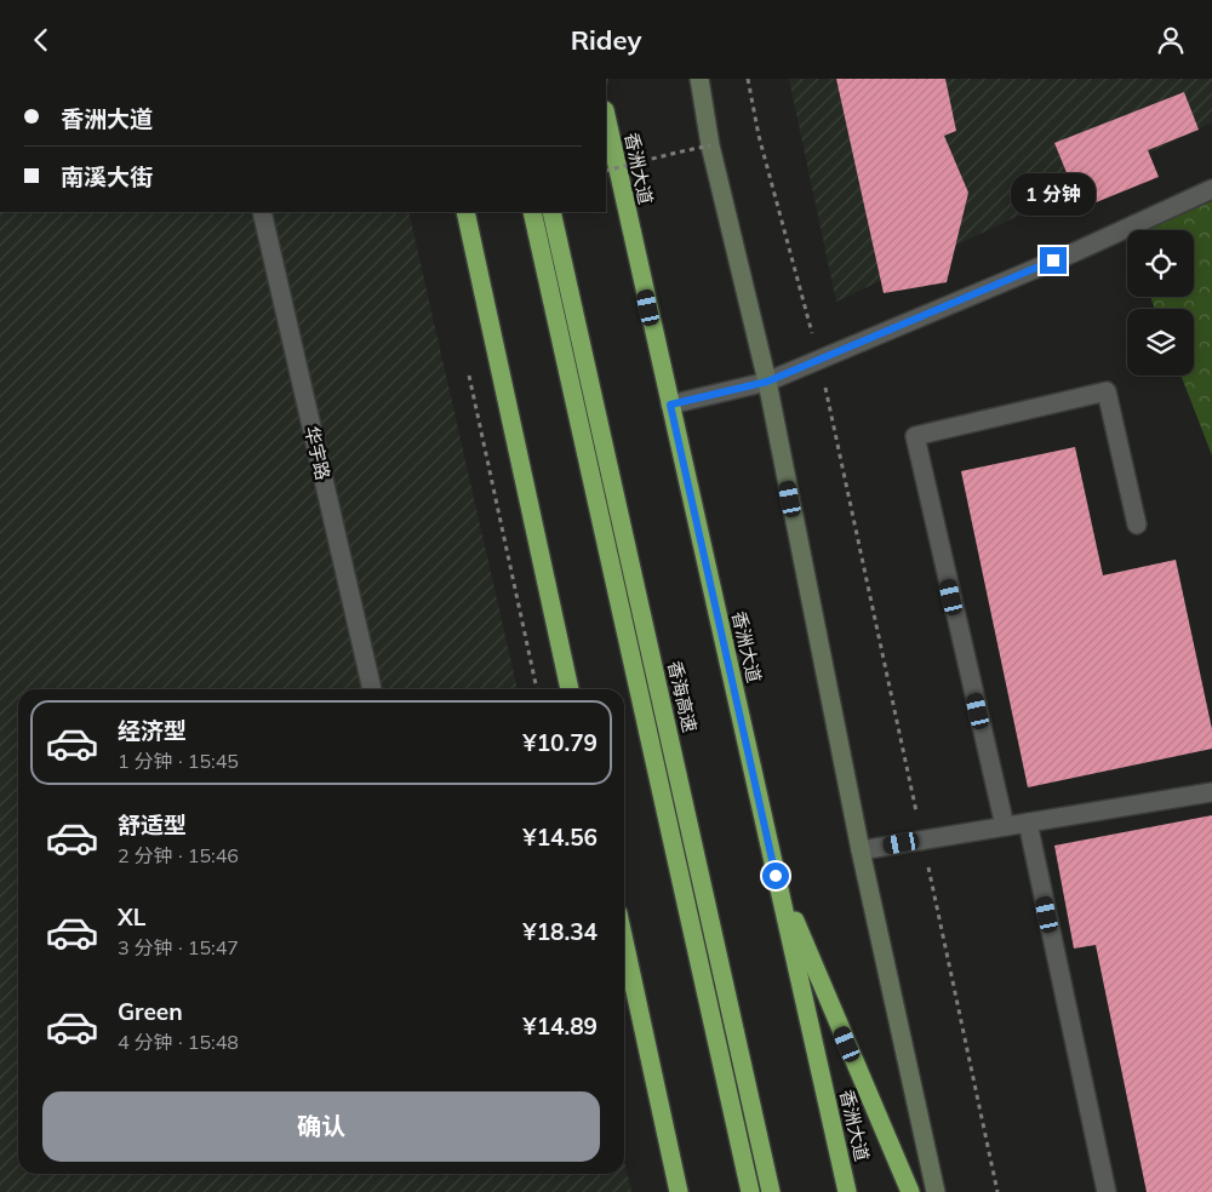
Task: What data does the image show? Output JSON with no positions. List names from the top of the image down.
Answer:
{
  "streets": {
    "highway": ["香洲大道", "香海高速"],
    "street": ["华宇路"]
  },
  "page": {
    "header": "Ridey",
    "banner": ["香洲大道", "南溪大街"],
    "bubble": "1 分钟",
    "list": [
      {
        "name": "经济型",
        "note": "1 分钟 · 15:45",
        "value": "¥10.79"
      },
      {
        "name": "舒适型",
        "note": "2 分钟 · 15:46",
        "value": "¥14.56"
      },
      {
        "name": "XL",
        "note": "3 分钟 · 15:47",
        "value": "¥18.34"
      },
      {
        "name": "Green",
        "note": "4 分钟 · 15:48",
        "value": "¥14.89"
      }
    ],
    "buttons": "确认"
  }
}
